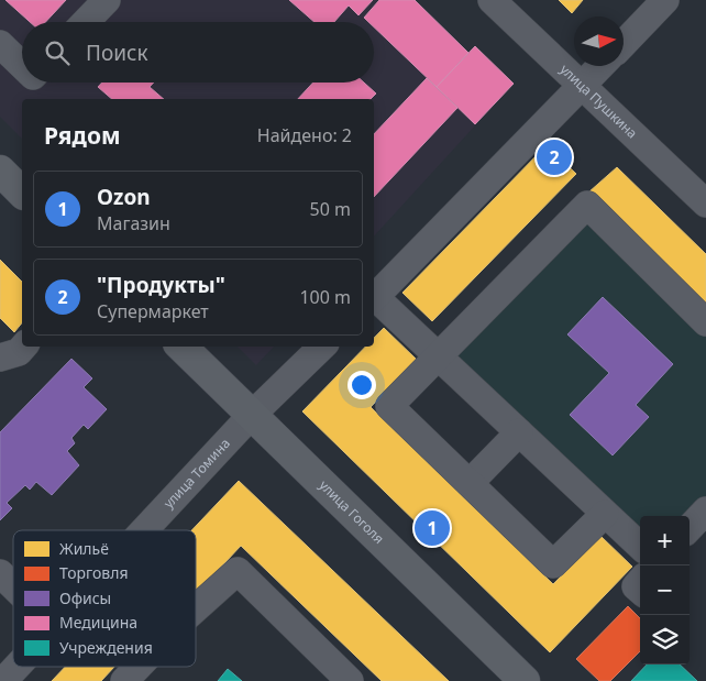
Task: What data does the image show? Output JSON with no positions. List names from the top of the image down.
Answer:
{
  "streets": {
    "main road": ["улица Гоголя"],
    "street": ["улица Пушкина", "улица Томина"]
  },
  "crossings": [
    ["улица Томина", "улица Гоголя"]
  ],
  "legend": [
    "Жильё",
    "Торговля",
    "Офисы",
    "Медицина",
    "Учреждения"
  ],
  "north": "right",
  "page": {
    "search": "Поиск",
    "heading": ["Рядом", "Найдено: 2"],
    "pins": ["2", "1"],
    "list": [
      {
        "mark": "1",
        "name": "Ozon",
        "note": "Магазин",
        "value": "50 m"
      },
      {
        "mark": "2",
        "name": "\"Продукты\"",
        "note": "Супермаркет",
        "value": "100 m"
      }
    ],
    "map_buttons": ["+", "−"]
  }
}
